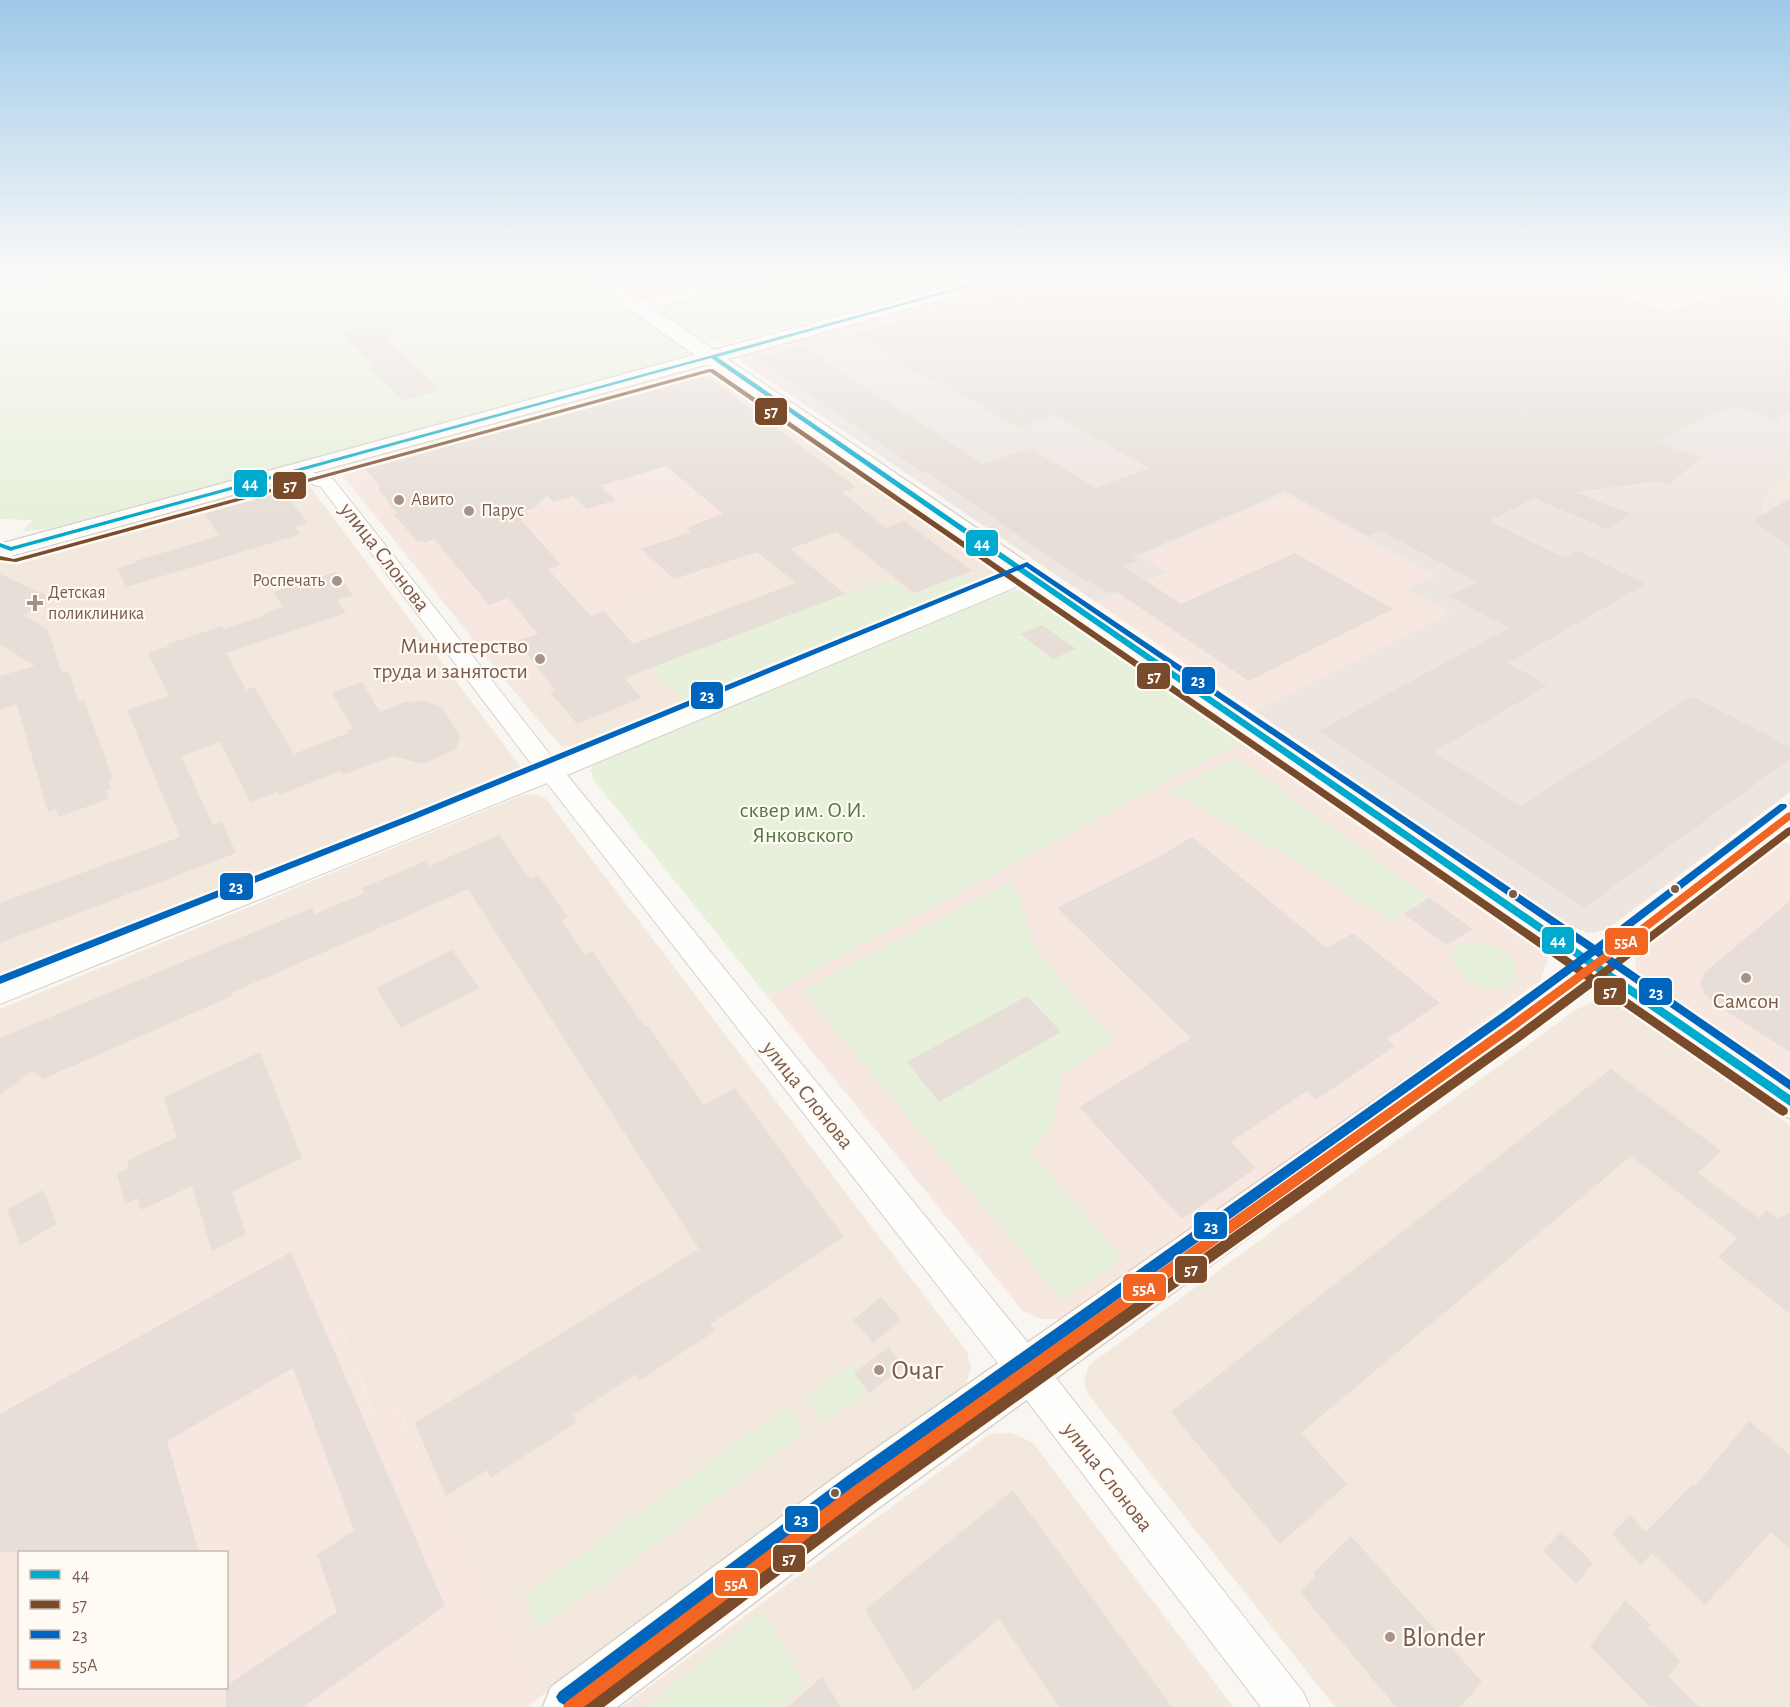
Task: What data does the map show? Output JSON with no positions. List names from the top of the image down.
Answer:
{
  "streets": {
    "street": ["улица Слонова"]
  },
  "parks": ["сквер им. О.И. Янковского"],
  "places": {
    "other": [
      "Авито",
      "Парус",
      "Роспечать",
      "Министерство труда и занятости",
      "Самсон",
      "Очаг",
      "Blonder"
    ],
    "health": ["Детская поликлиника"]
  },
  "lines": [
    "transit line 44",
    "transit line 57",
    "transit line 23",
    "transit line 55А"
  ],
  "legend": [
    "44",
    "57",
    "23",
    "55А"
  ]
}
